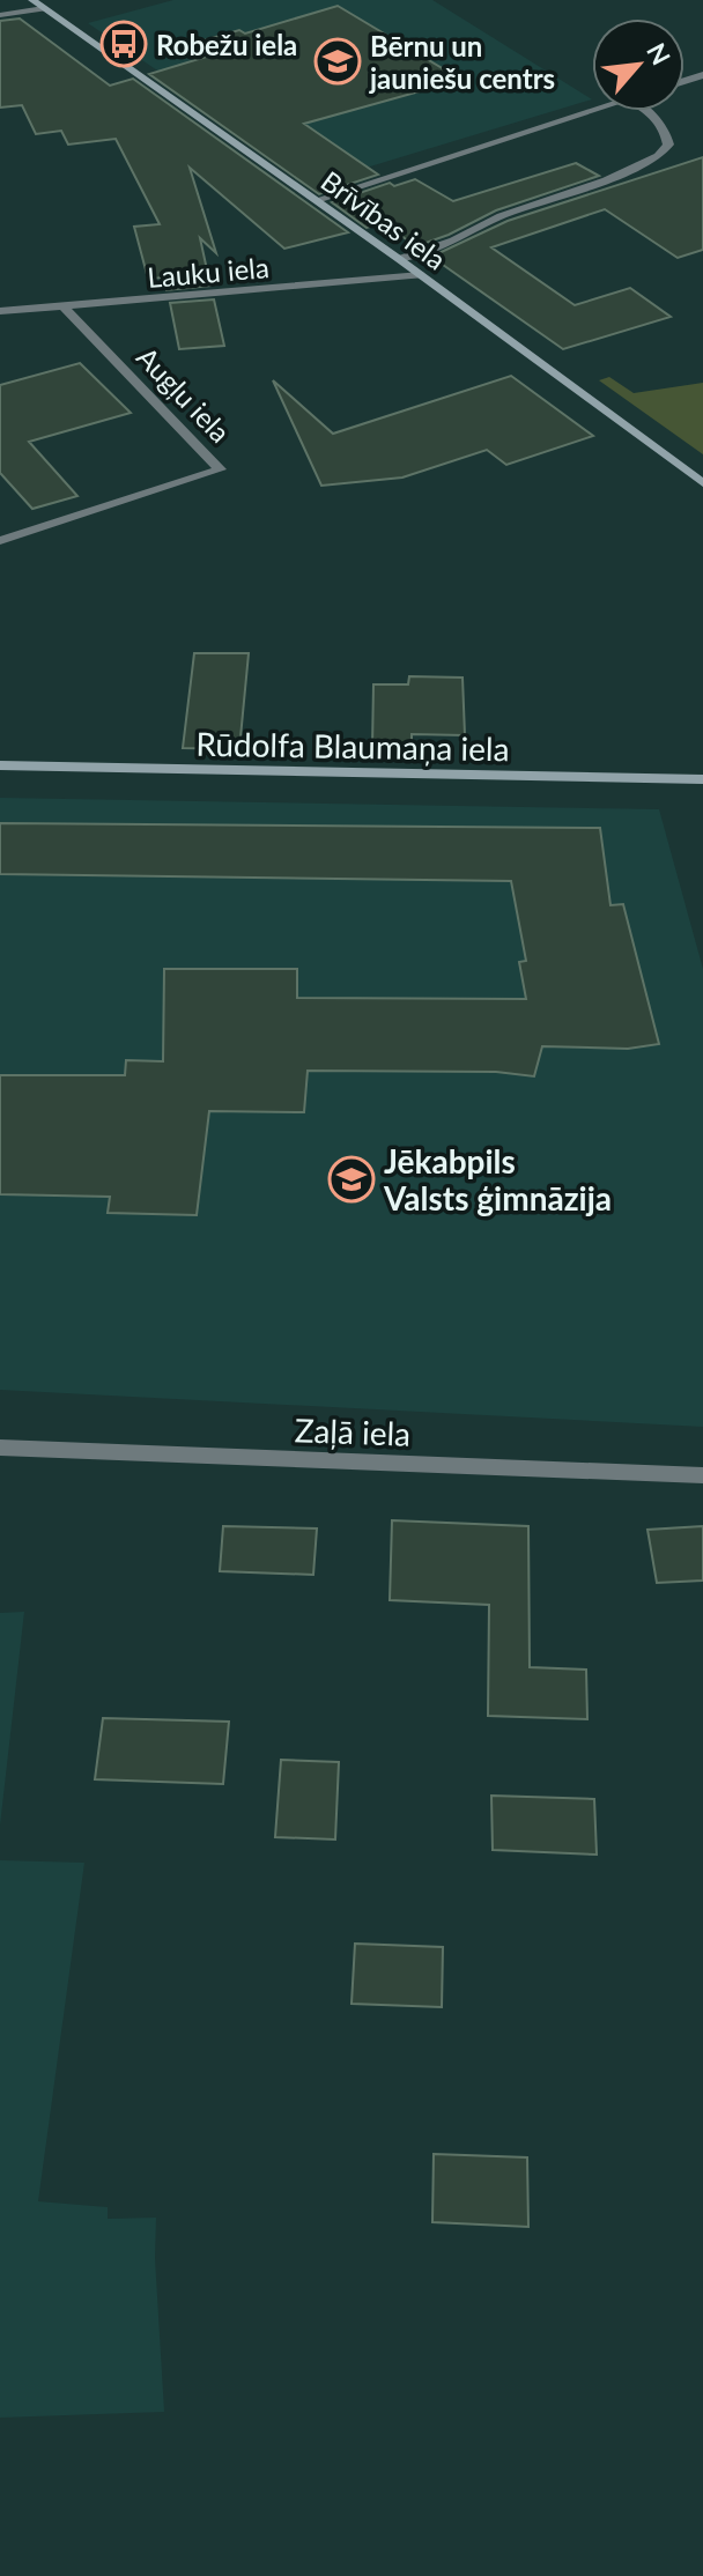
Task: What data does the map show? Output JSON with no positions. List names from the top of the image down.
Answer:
{
  "streets": {
    "main road": ["Brīvības iela", "Rūdolfa Blaumaņa iela"],
    "street": ["Lauku iela", "Augļu iela", "Zaļā iela"]
  },
  "crossings": [
    ["Brīvības iela", "Lauku iela"],
    ["Lauku iela", "Augļu iela"]
  ],
  "places": {
    "bus stop": ["Robežu iela"],
    "school or university": ["Bērnu un jauniešu centrs", "Jēkabpils Valsts ģimnāzija"]
  },
  "north": "top right"
}
